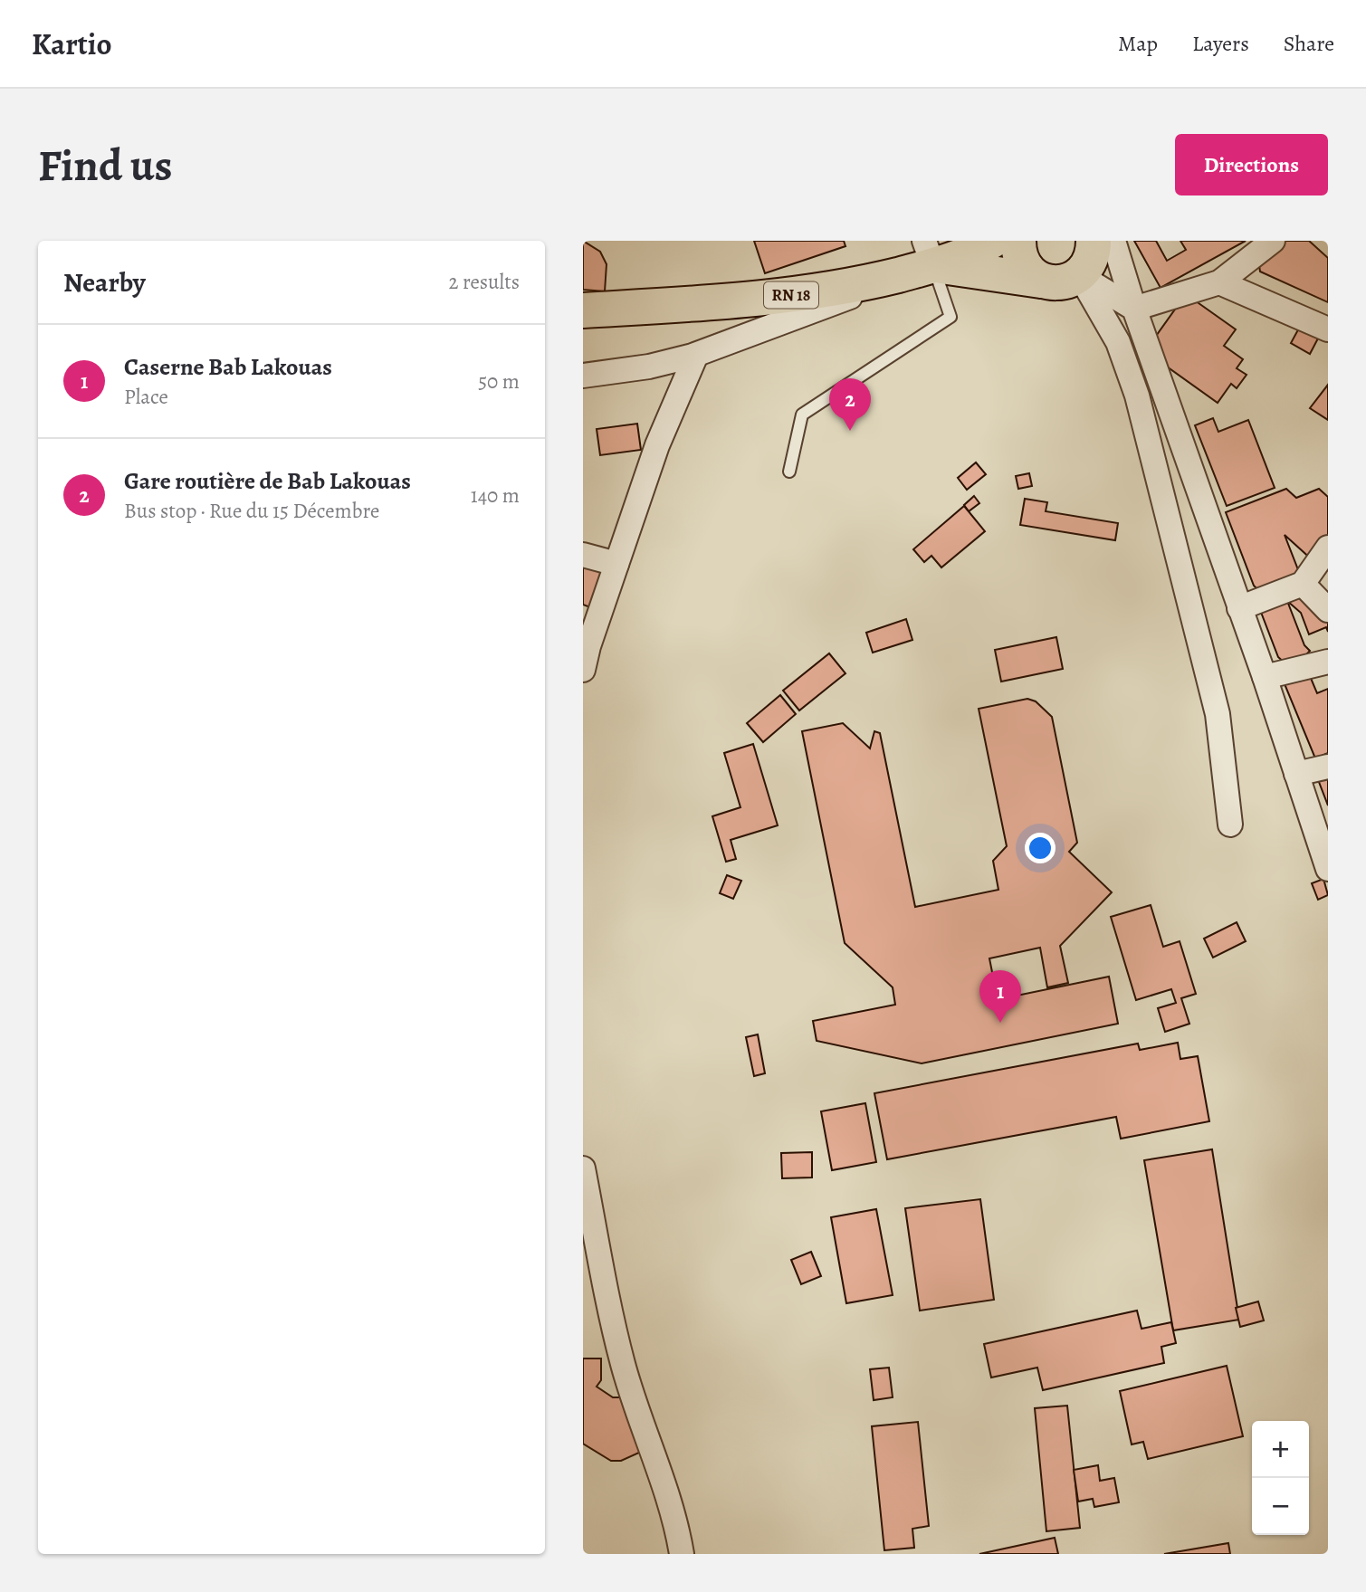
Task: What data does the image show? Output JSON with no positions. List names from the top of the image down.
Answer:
{
  "streets": {
    "main road": ["RN 18"]
  },
  "page": {
    "header": "Kartio",
    "nav": ["Map", "Layers", "Share"],
    "buttons": "Directions",
    "title": "Find us",
    "heading": ["Nearby", "2 results"],
    "list": [
      {
        "mark": "1",
        "name": "Caserne Bab Lakouas",
        "note": "Place",
        "value": "50 m"
      },
      {
        "mark": "2",
        "name": "Gare routière de Bab Lakouas",
        "note": "Bus stop · Rue du 15 Décembre",
        "value": "140 m"
      }
    ],
    "pins": ["2", "1"],
    "map_buttons": ["+", "−"]
  }
}
